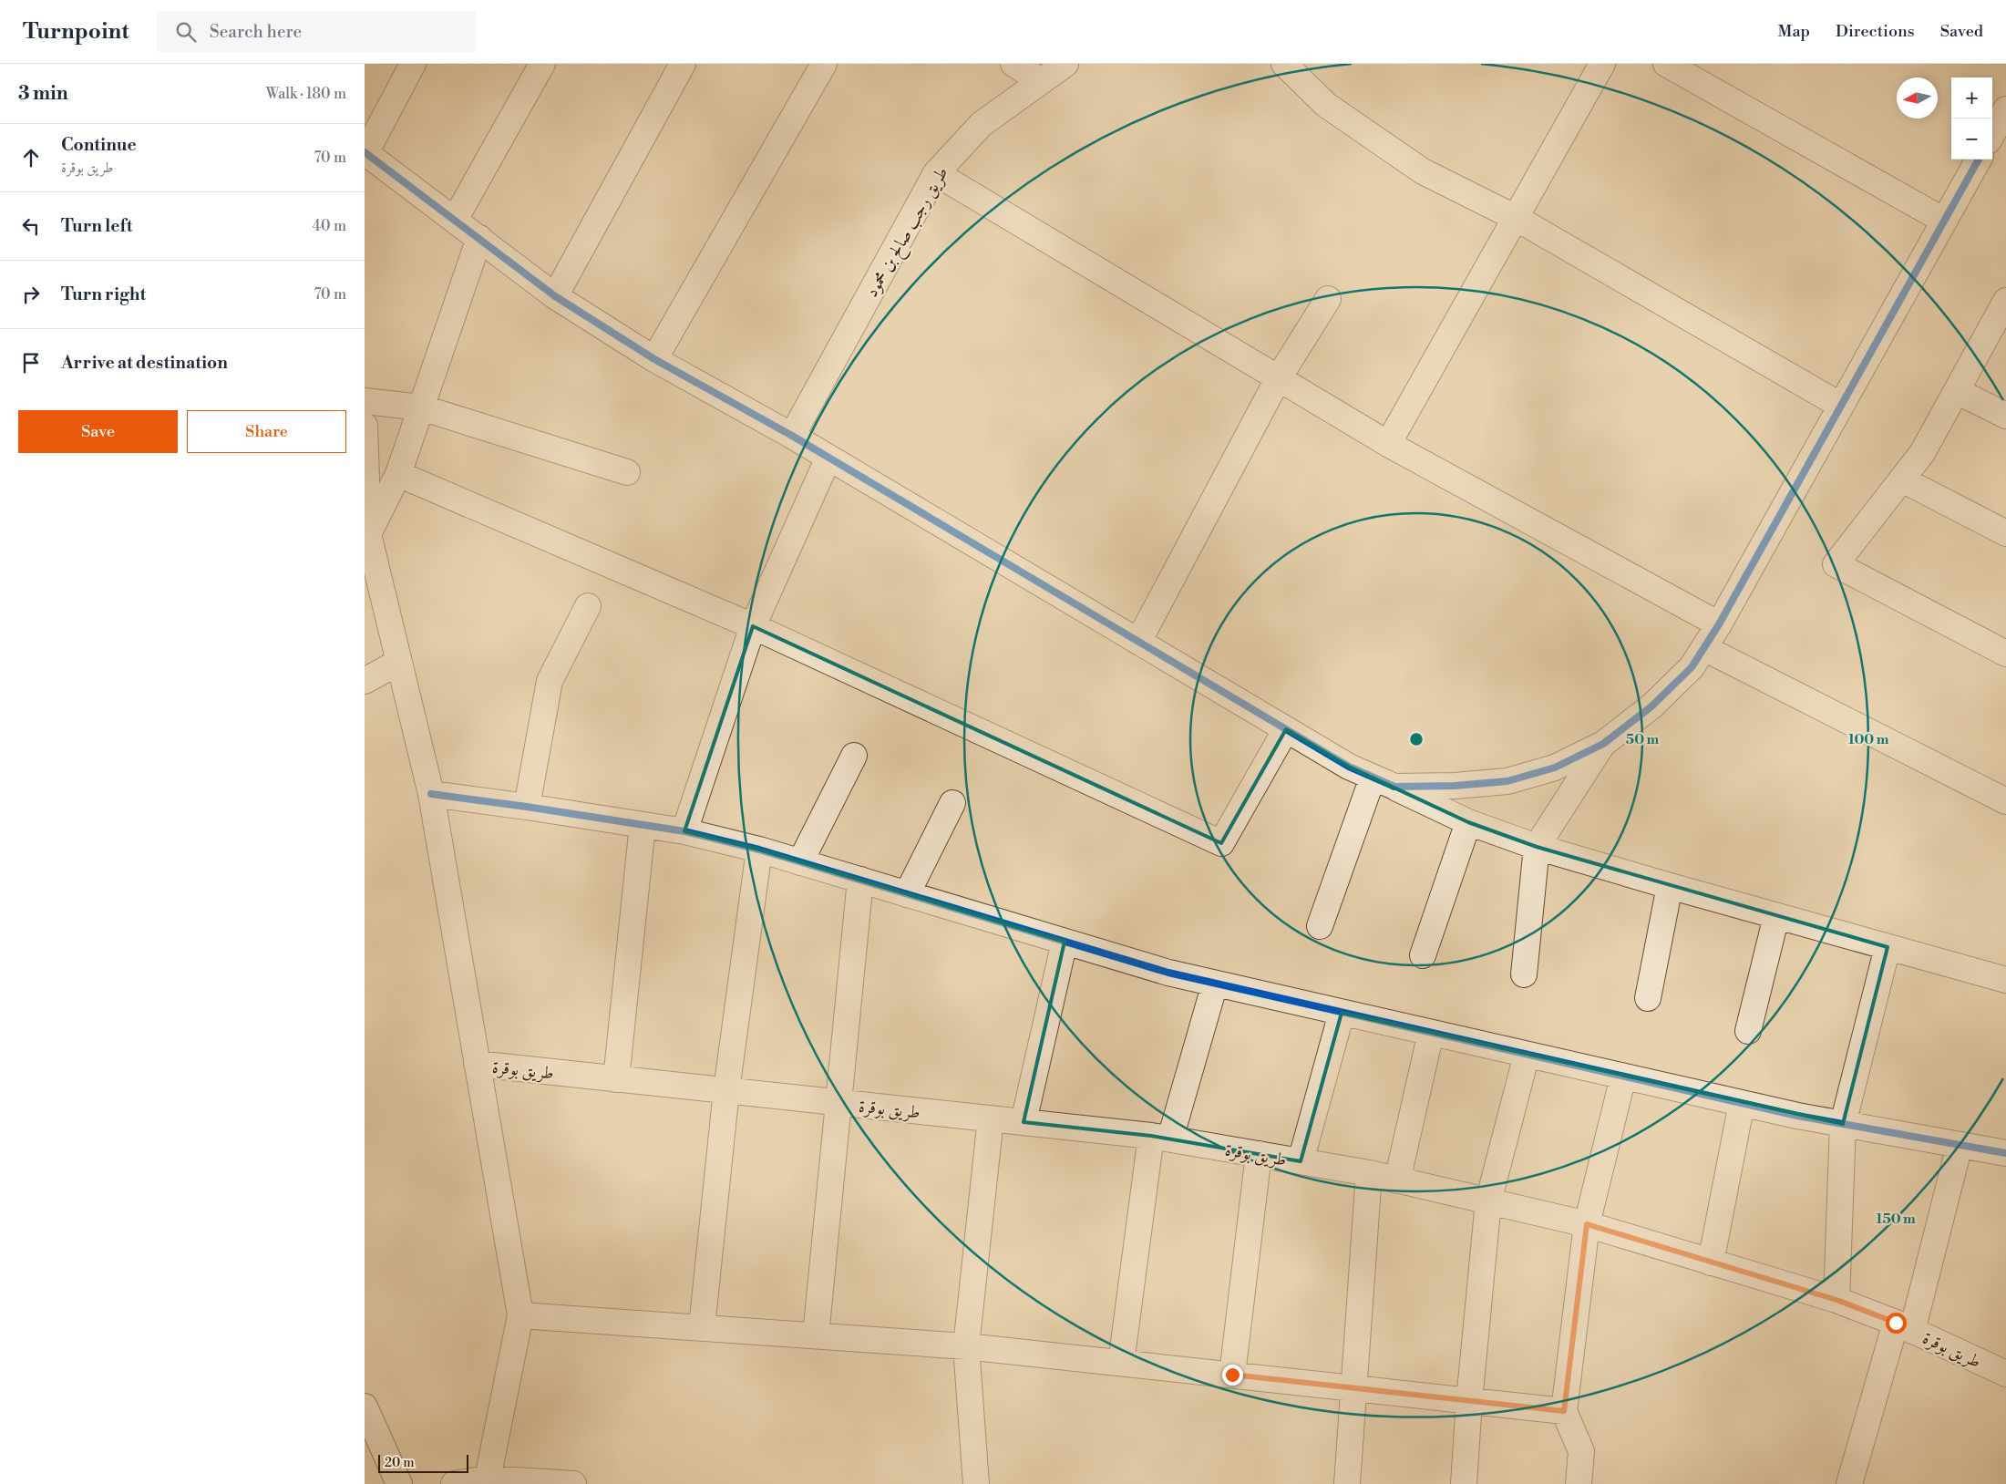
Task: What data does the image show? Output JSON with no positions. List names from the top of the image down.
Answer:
{
  "streets": {
    "street": ["طريق رجب صالح بن محمود", "طريق بوقرة"]
  },
  "scale_bar": "20 m",
  "north": "left",
  "page": {
    "header": "Turnpoint",
    "search": "Search here",
    "nav": ["Map", "Directions", "Saved"],
    "heading": ["3 min", "Walk · 180 m"],
    "map_buttons": ["+", "−"],
    "list": [
      ["Continue", "طريق بوقرة", "70 m"],
      ["Turn left", "40 m"],
      ["Turn right", "70 m"],
      "Arrive at destination"
    ],
    "buttons": ["Save", "Share"],
    "scale": "20 m"
  },
  "rings": ["50 m", "100 m", "150 m"]
}
